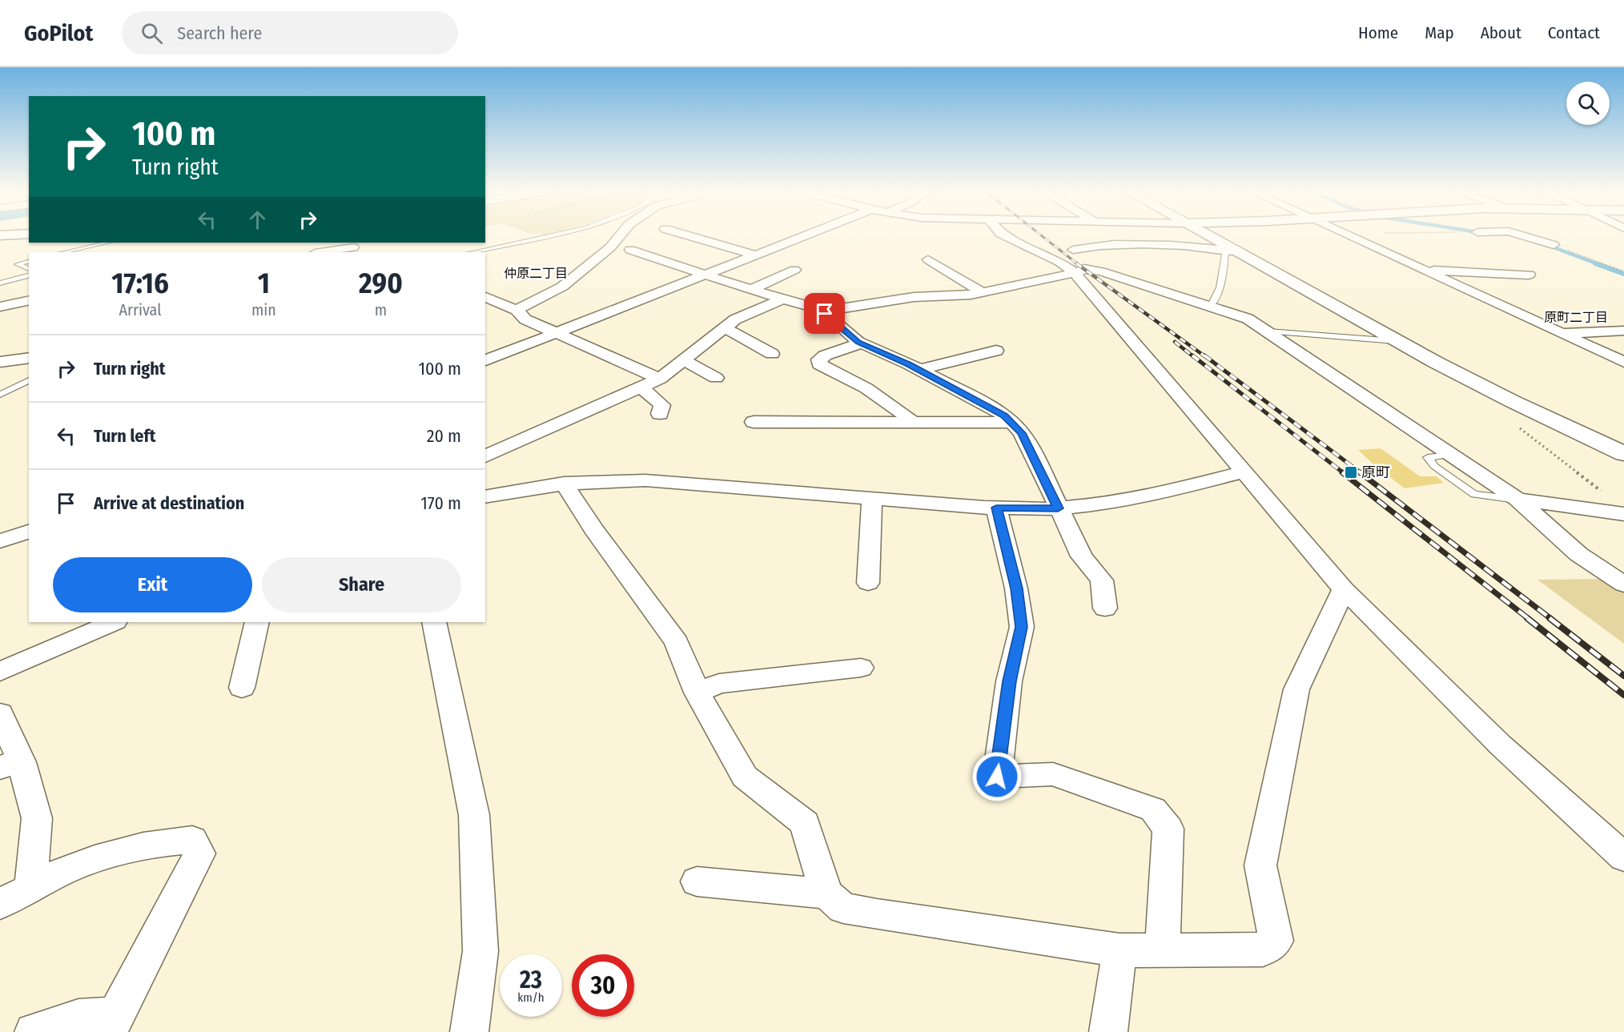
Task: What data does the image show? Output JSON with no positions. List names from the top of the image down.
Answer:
{
  "districts": ["仲原二丁目", "原町二丁目"],
  "places": {
    "transit": ["原町"]
  },
  "page": {
    "header": "GoPilot",
    "search": "Search here",
    "nav": [
      "Home",
      "Map",
      "About",
      "Contact"
    ],
    "turn": ["100 m", "Turn right"],
    "eta": [
      "17:16",
      "Arrival",
      "1",
      "min",
      "290",
      "m"
    ],
    "list": [
      {
        "name": "Turn right",
        "value": "100 m"
      },
      {
        "name": "Turn left",
        "value": "20 m"
      },
      {
        "name": "Arrive at destination",
        "value": "170 m"
      }
    ],
    "buttons": ["Exit", "Share"],
    "speed": "23 km/h",
    "limit": "30"
  }
}
